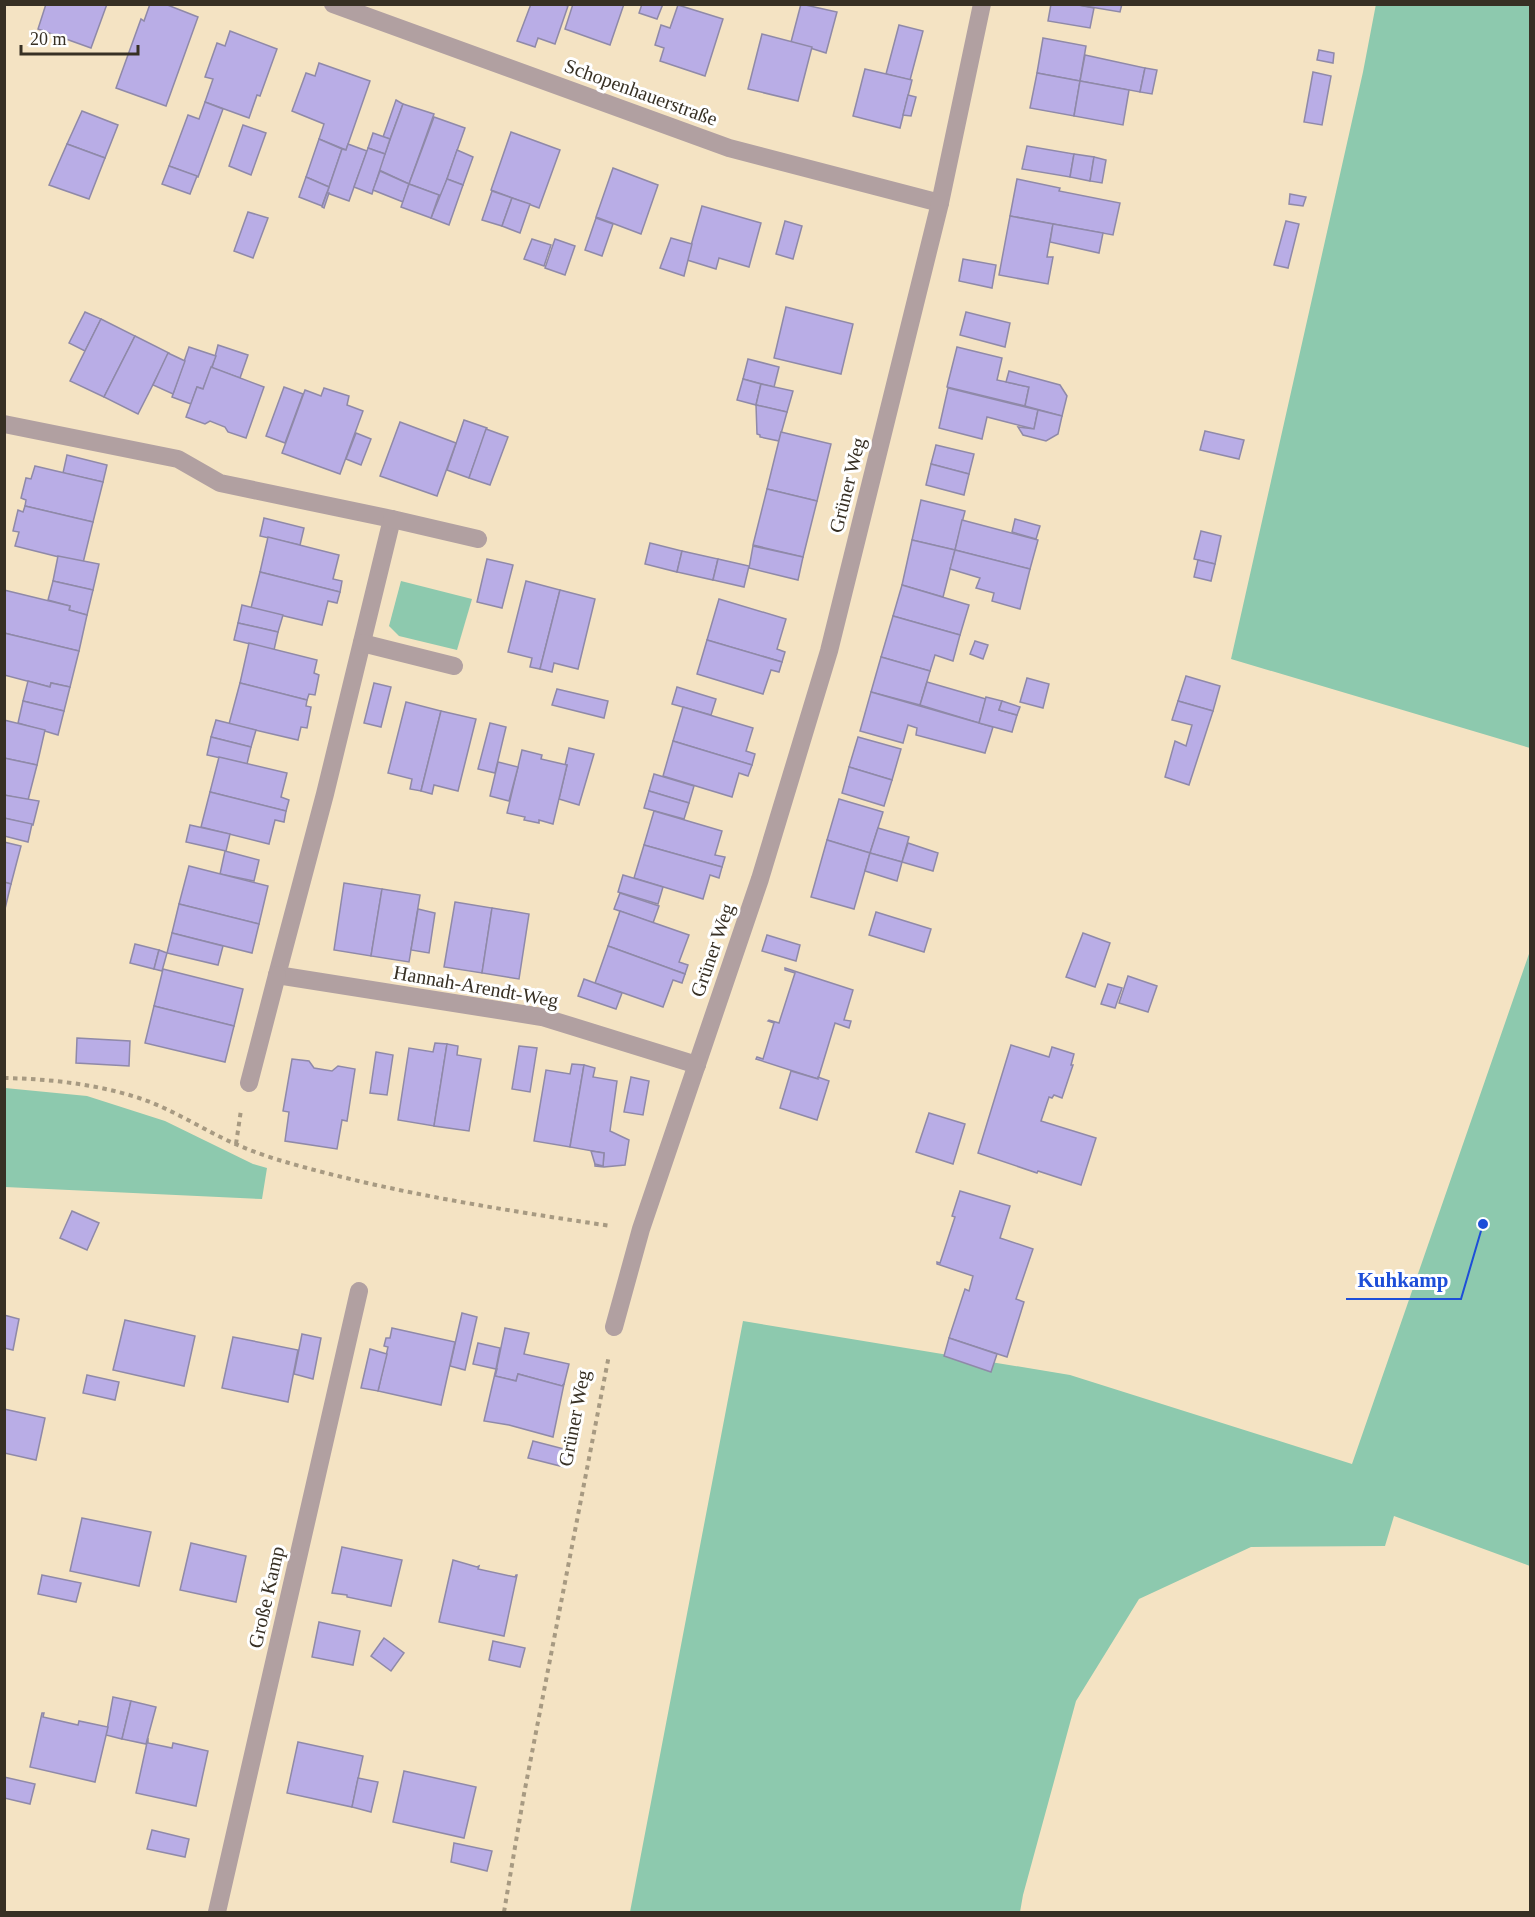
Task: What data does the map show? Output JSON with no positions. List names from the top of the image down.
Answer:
{
  "streets": {
    "street": [
      "Schopenhauerstraße",
      "Grüner Weg",
      "Hannah-Arendt-Weg",
      "Große Kamp"
    ]
  },
  "crossings": [
    ["Schopenhauerstraße", "Grüner Weg"],
    ["Grüner Weg", "Hannah-Arendt-Weg"]
  ],
  "places": ["Kuhkamp"],
  "scale_bar": "20 m"
}
